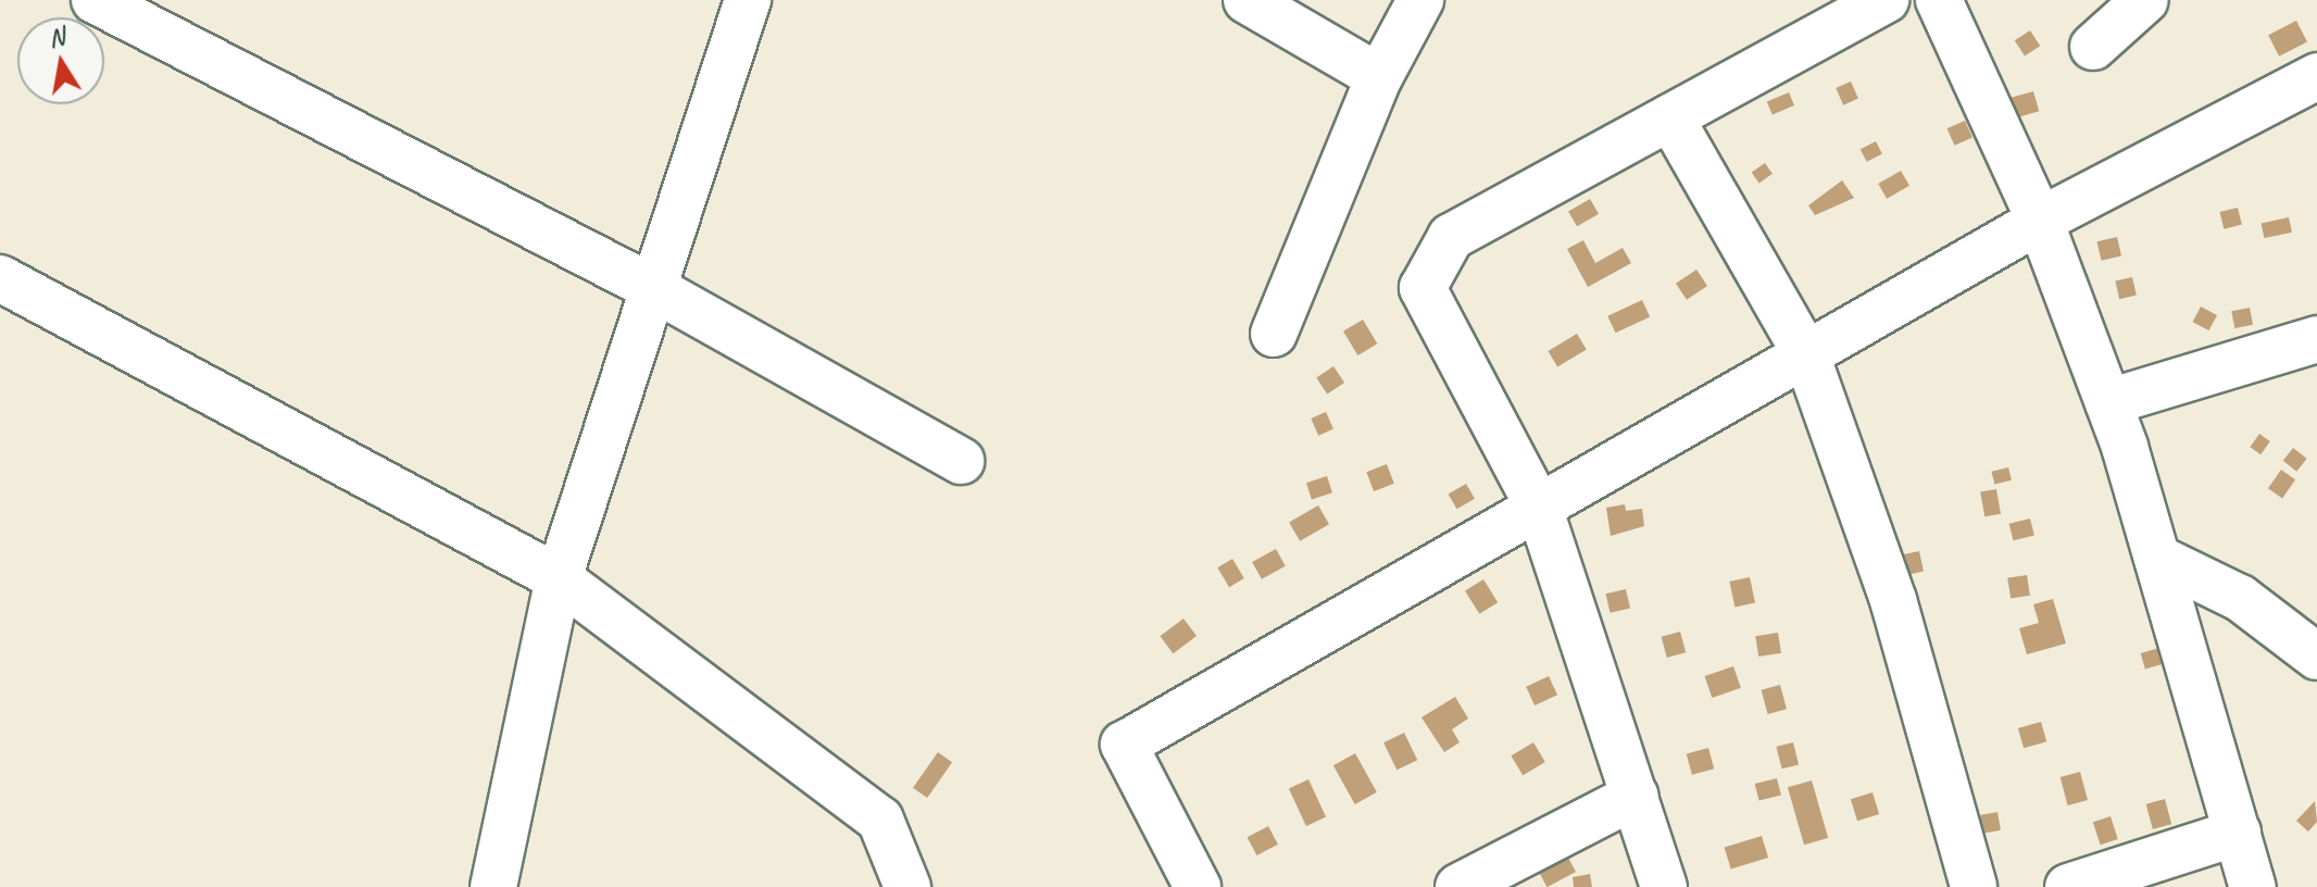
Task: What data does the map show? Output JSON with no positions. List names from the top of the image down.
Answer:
{
  "north": "top"
}
